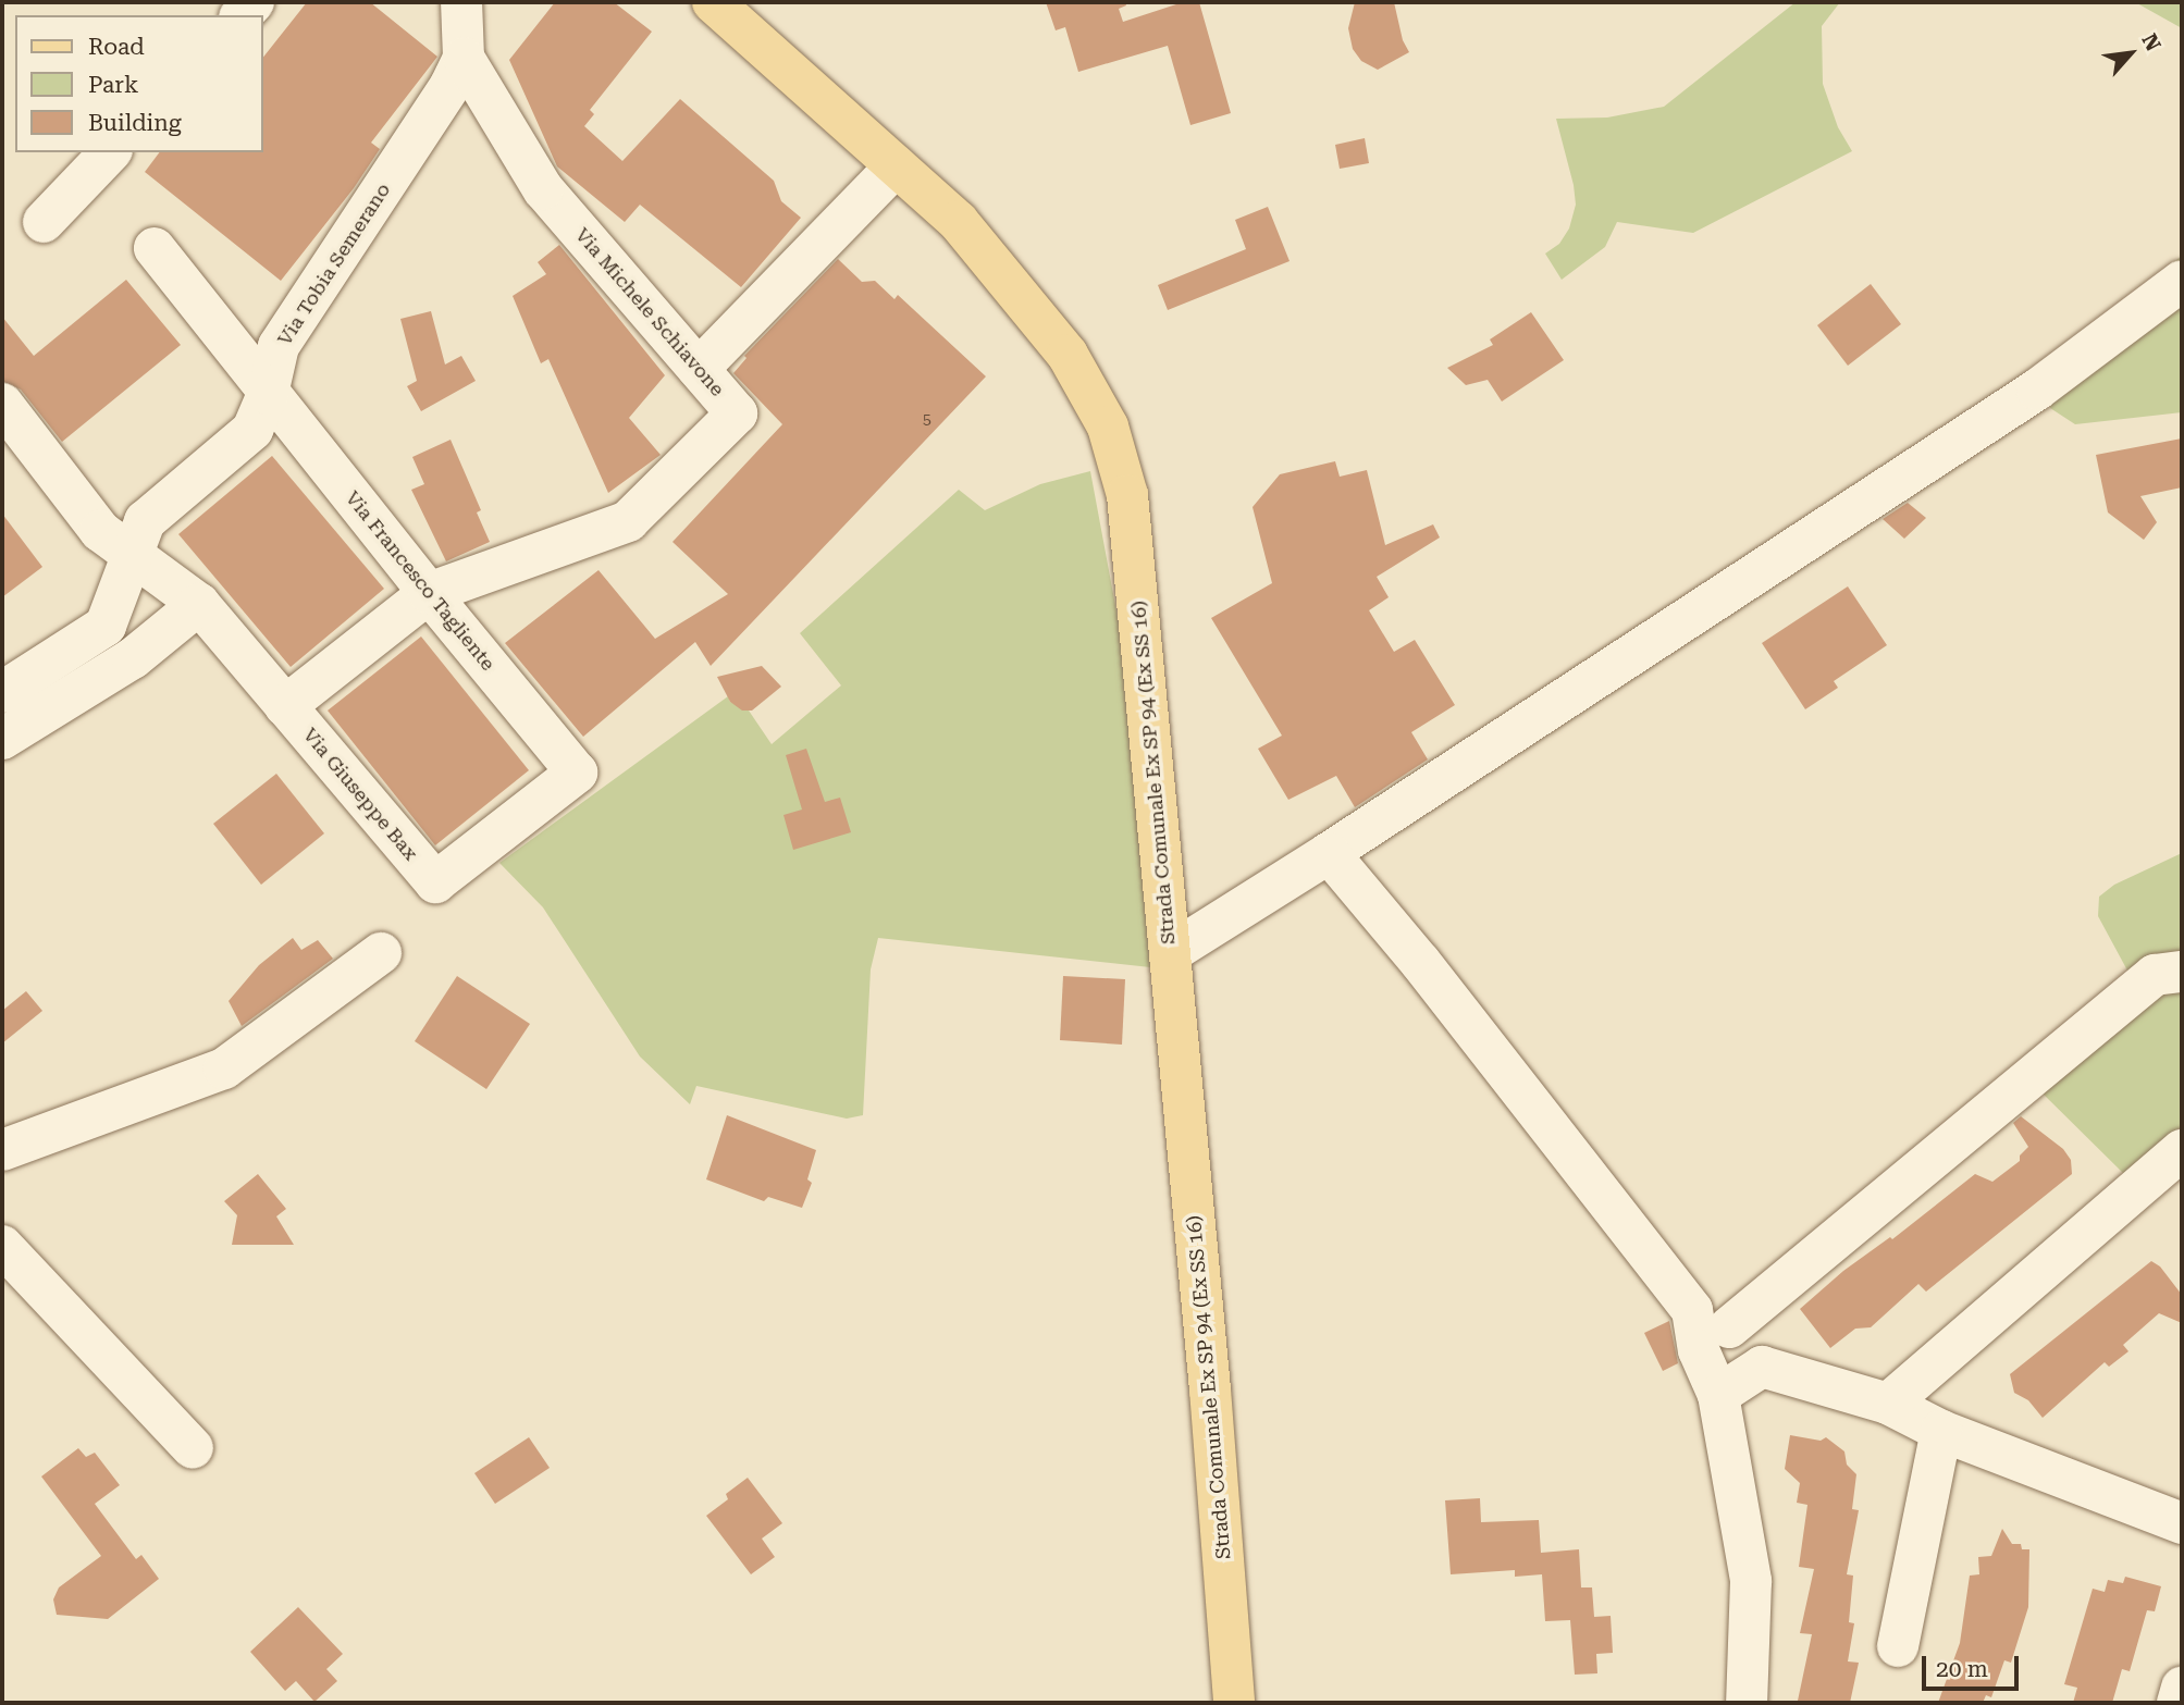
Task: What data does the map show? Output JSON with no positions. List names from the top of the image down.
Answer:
{
  "streets": {
    "main road": ["Strada Comunale Ex SP 94 (Ex SS 16)"],
    "street": [
      "Via Tobia Semerano",
      "Via Michele Schiavone",
      "Via Francesco Tagliente",
      "Via Giuseppe Bax"
    ]
  },
  "crossings": [
    ["Via Tobia Semerano", "Via Michele Schiavone"],
    ["Via Tobia Semerano", "Via Francesco Tagliente"],
    ["Via Tobia Semerano", "Via Giuseppe Bax"],
    ["Via Michele Schiavone", "Via Francesco Tagliente"],
    ["Via Francesco Tagliente", "Via Giuseppe Bax"]
  ],
  "house_numbers": ["5"],
  "legend": ["Road", "Park", "Building"],
  "scale_bar": "20 m",
  "north": "top right"
}
